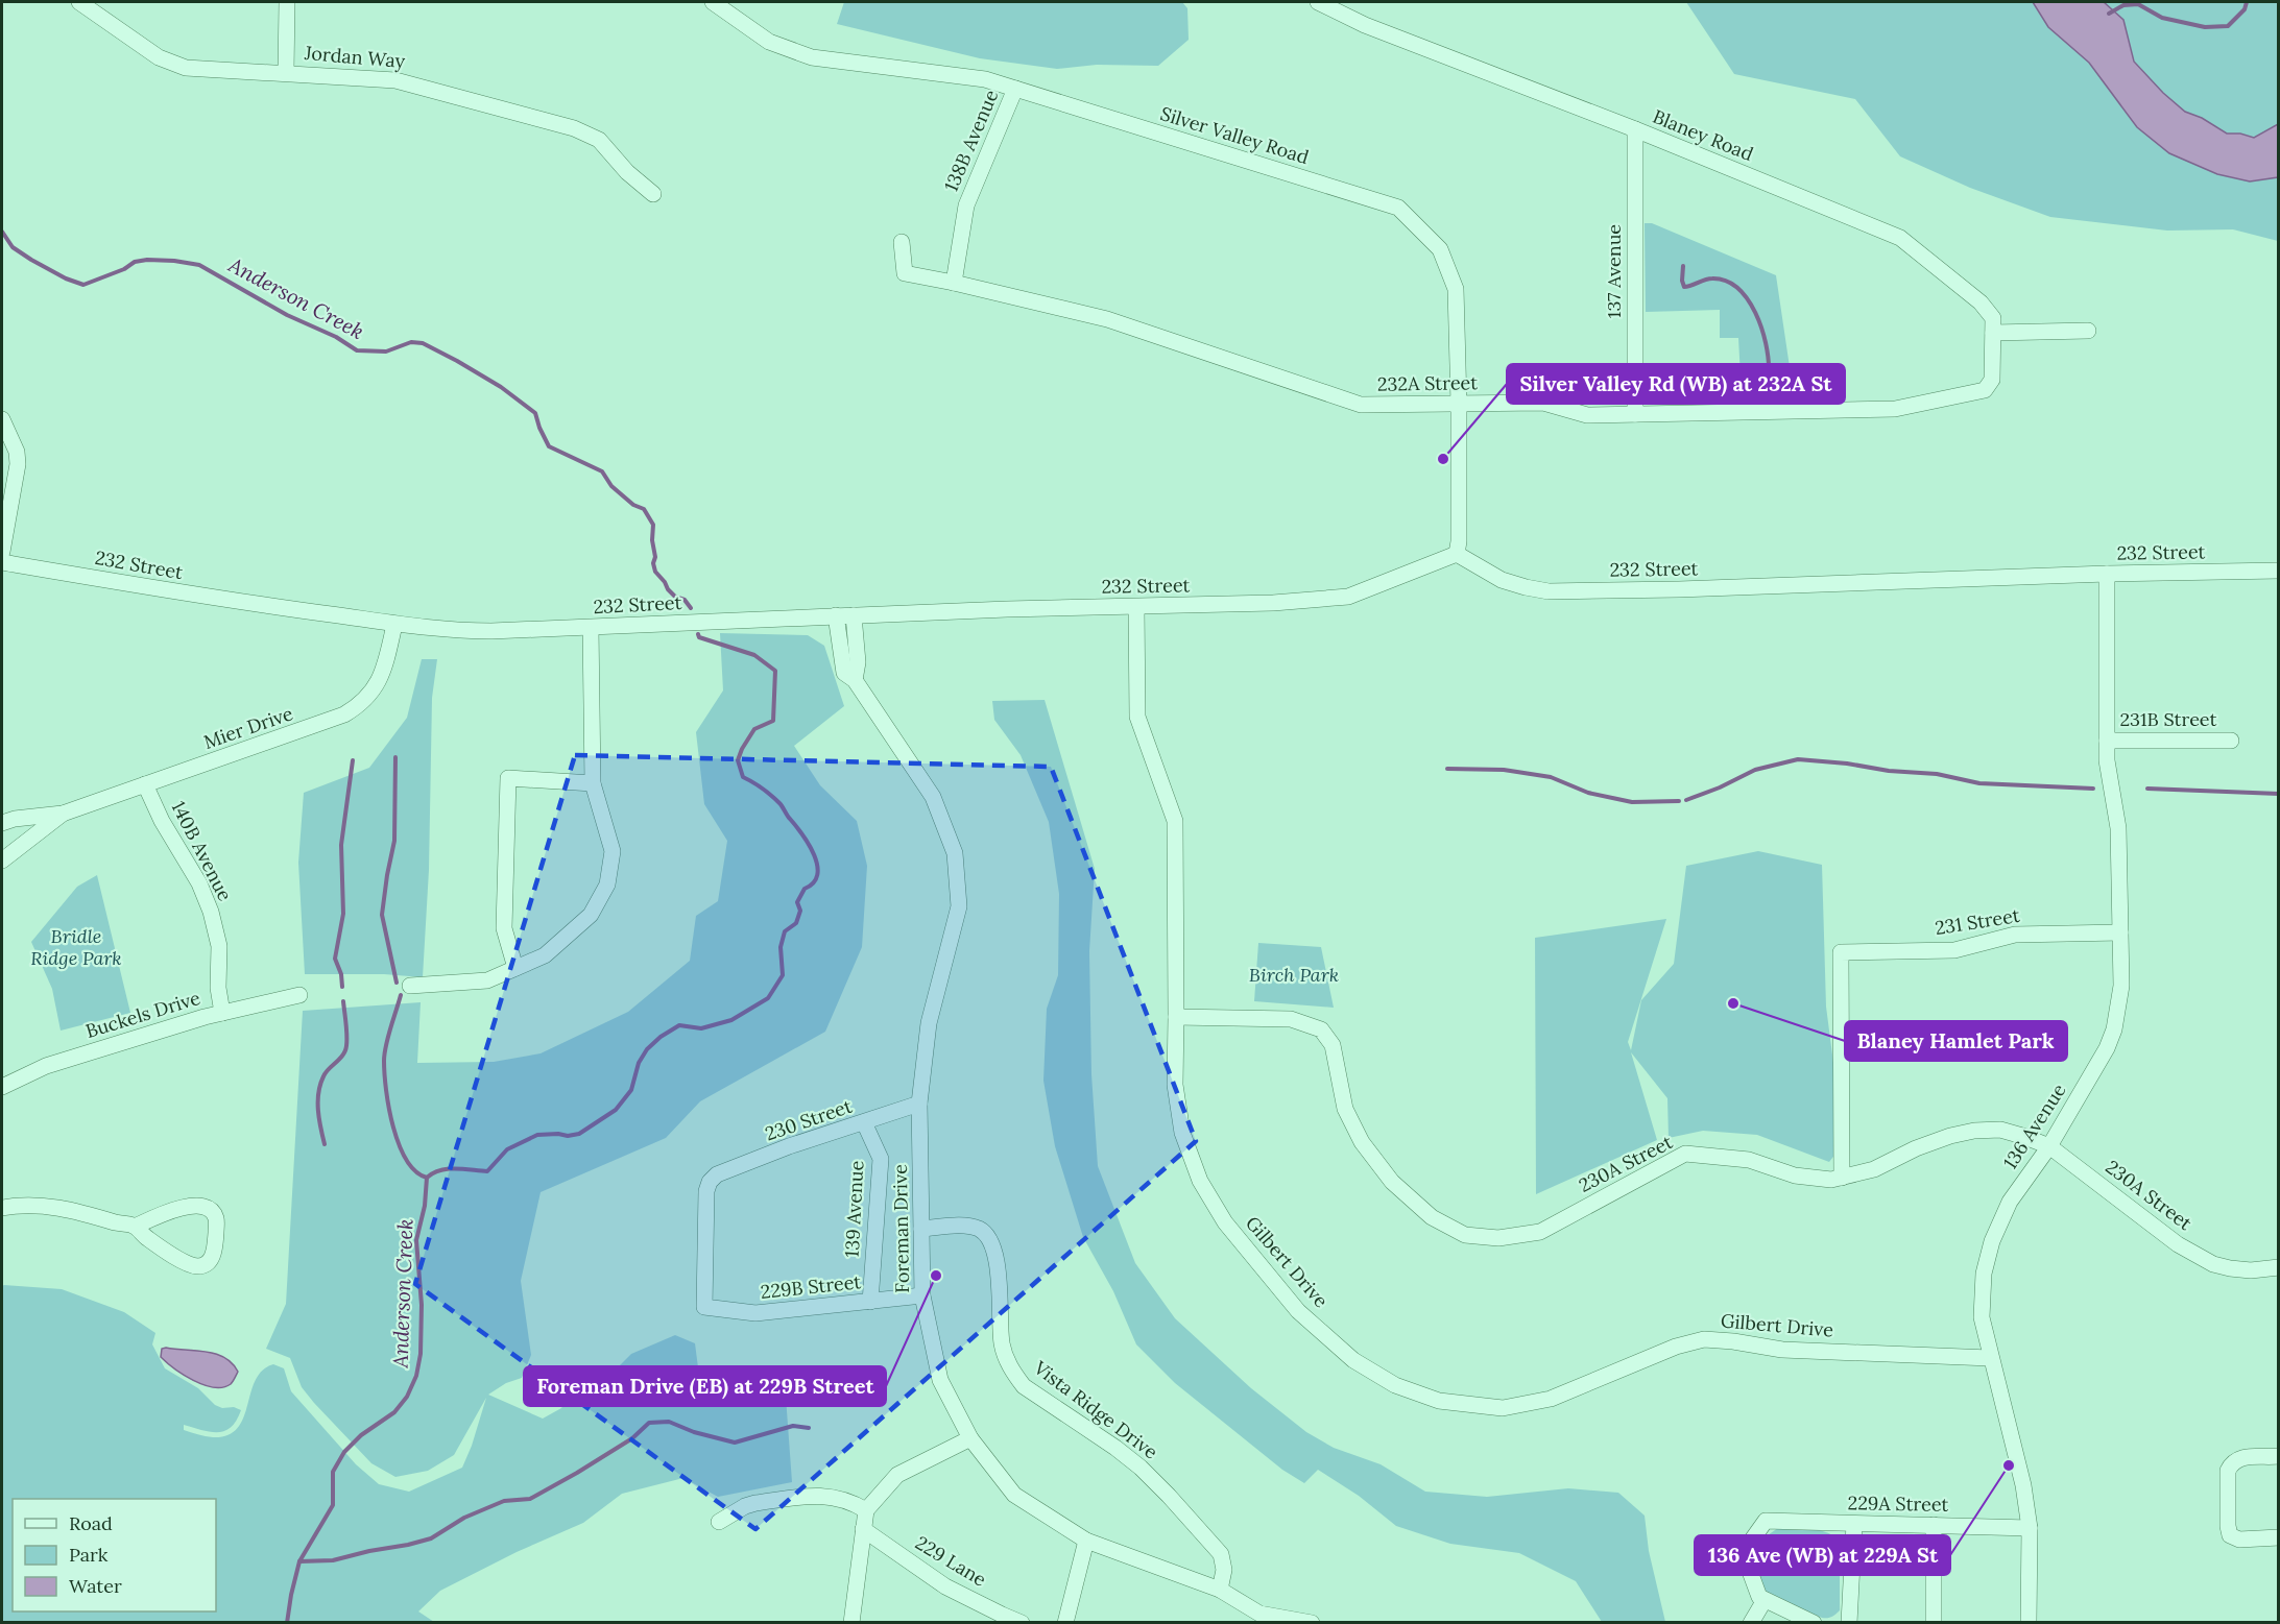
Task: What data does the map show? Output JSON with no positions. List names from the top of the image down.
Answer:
{
  "streets": {
    "street": [
      "Jordan Way",
      "Silver Valley Road",
      "Blaney Road",
      "138B Avenue",
      "137 Avenue",
      "232A Street",
      "232 Street",
      "231B Street",
      "Mier Drive",
      "140B Avenue",
      "231 Street",
      "Buckels Drive",
      "230 Street",
      "136 Avenue",
      "230A Street",
      "139 Avenue",
      "Foreman Drive",
      "Gilbert Drive",
      "229B Street",
      "Vista Ridge Drive",
      "229A Street",
      "229 Lane"
    ]
  },
  "crossings": [
    ["Silver Valley Road", "138B Avenue"],
    ["Silver Valley Road", "232A Street"],
    ["Silver Valley Road", "232 Street"],
    ["Blaney Road", "137 Avenue"],
    ["Blaney Road", "232A Street"],
    ["138B Avenue", "232A Street"],
    ["137 Avenue", "232A Street"],
    ["232 Street", "Mier Drive"],
    ["232 Street", "136 Avenue"],
    ["232 Street", "Foreman Drive"],
    ["232 Street", "Gilbert Drive"],
    ["231B Street", "136 Avenue"],
    ["Mier Drive", "140B Avenue"],
    ["140B Avenue", "Buckels Drive"],
    ["231 Street", "136 Avenue"],
    ["231 Street", "230A Street"],
    ["230 Street", "139 Avenue"],
    ["230 Street", "Foreman Drive"],
    ["230 Street", "229B Street"],
    ["136 Avenue", "230A Street"],
    ["136 Avenue", "Gilbert Drive"],
    ["136 Avenue", "229A Street"],
    ["230A Street", "Gilbert Drive"],
    ["139 Avenue", "229B Street"],
    ["Foreman Drive", "229B Street"],
    ["Foreman Drive", "Vista Ridge Drive"]
  ],
  "water": ["Anderson Creek"],
  "parks": ["Bridle Ridge Park", "Birch Park"],
  "places": [
    "Silver Valley Rd (WB) at 232A St",
    "Blaney Hamlet Park",
    "Foreman Drive (EB) at 229B Street",
    "136 Ave (WB) at 229A St"
  ],
  "legend": ["Road", "Park", "Water"]
}
